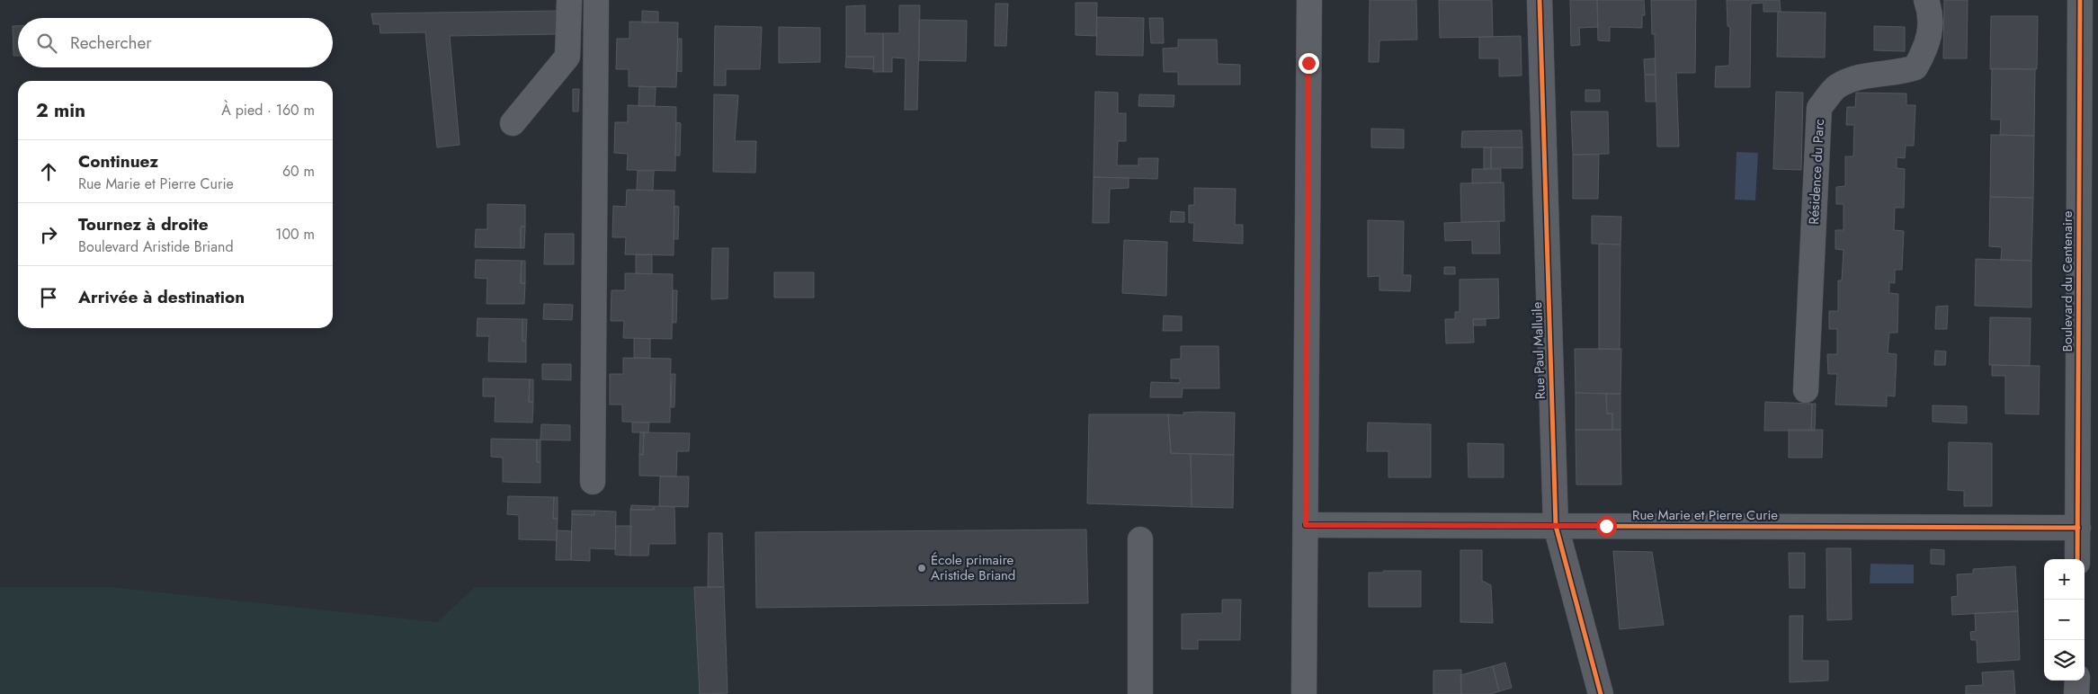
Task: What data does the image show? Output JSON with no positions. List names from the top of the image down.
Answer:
{
  "streets": {
    "street": [
      "Résidence du Parc",
      "Boulevard du Centenaire",
      "Rue Paul Malluile",
      "Rue Marie et Pierre Curie"
    ]
  },
  "crossings": [
    ["Boulevard du Centenaire", "Rue Marie et Pierre Curie"],
    ["Rue Paul Malluile", "Rue Marie et Pierre Curie"]
  ],
  "places": ["École primaire Aristide Briand"],
  "page": {
    "search": "Rechercher",
    "heading": ["2 min", "À pied · 160 m"],
    "list": [
      ["Continuez", "Rue Marie et Pierre Curie", "60 m"],
      ["Tournez à droite", "Boulevard Aristide Briand", "100 m"],
      "Arrivée à destination"
    ],
    "map_buttons": ["+", "−"]
  }
}
